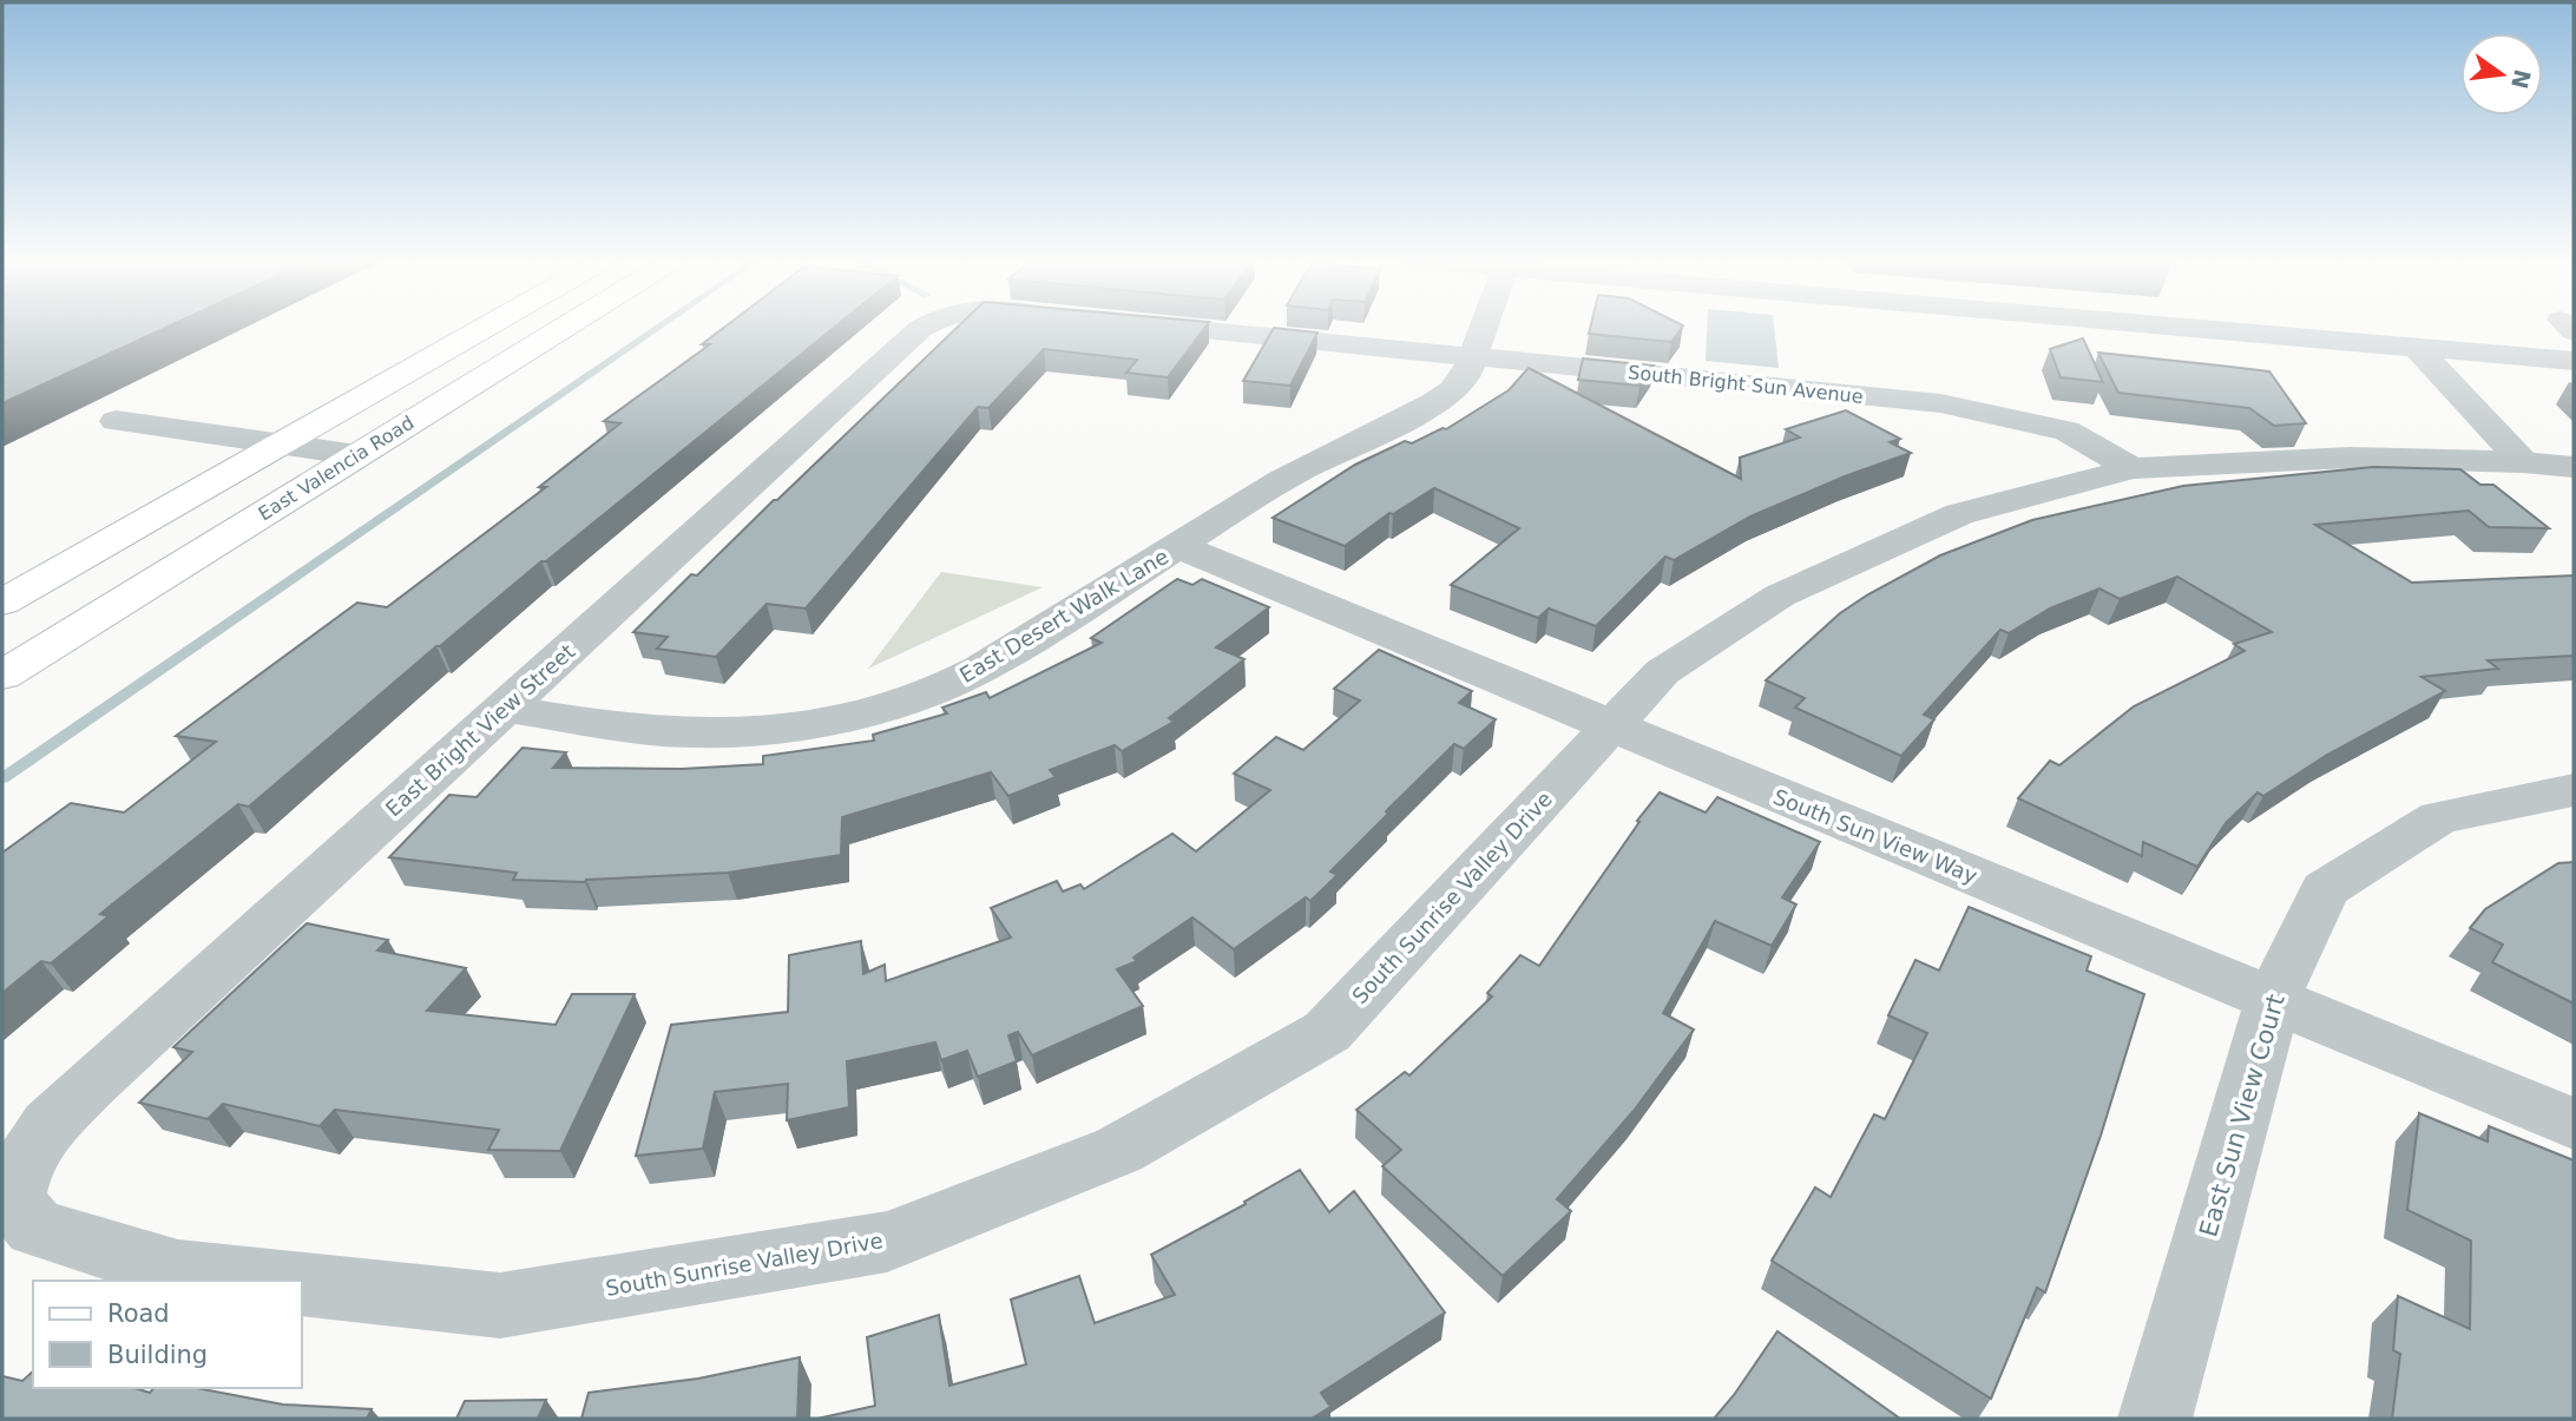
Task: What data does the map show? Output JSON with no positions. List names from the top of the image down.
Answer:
{
  "streets": {
    "main road": ["East Valencia Road"],
    "street": [
      "South Bright Sun Avenue",
      "East Desert Walk Lane",
      "East Bright View Street",
      "South Sun View Way",
      "South Sunrise Valley Drive",
      "East Sun View Court"
    ]
  },
  "crossings": [
    ["South Bright Sun Avenue", "East Desert Walk Lane"],
    ["South Bright Sun Avenue", "South Sunrise Valley Drive"],
    ["East Desert Walk Lane", "East Bright View Street"],
    ["East Desert Walk Lane", "South Sun View Way"],
    ["South Sun View Way", "South Sunrise Valley Drive"],
    ["South Sun View Way", "East Sun View Court"]
  ],
  "legend": ["Road", "Building"],
  "north": "right"
}
